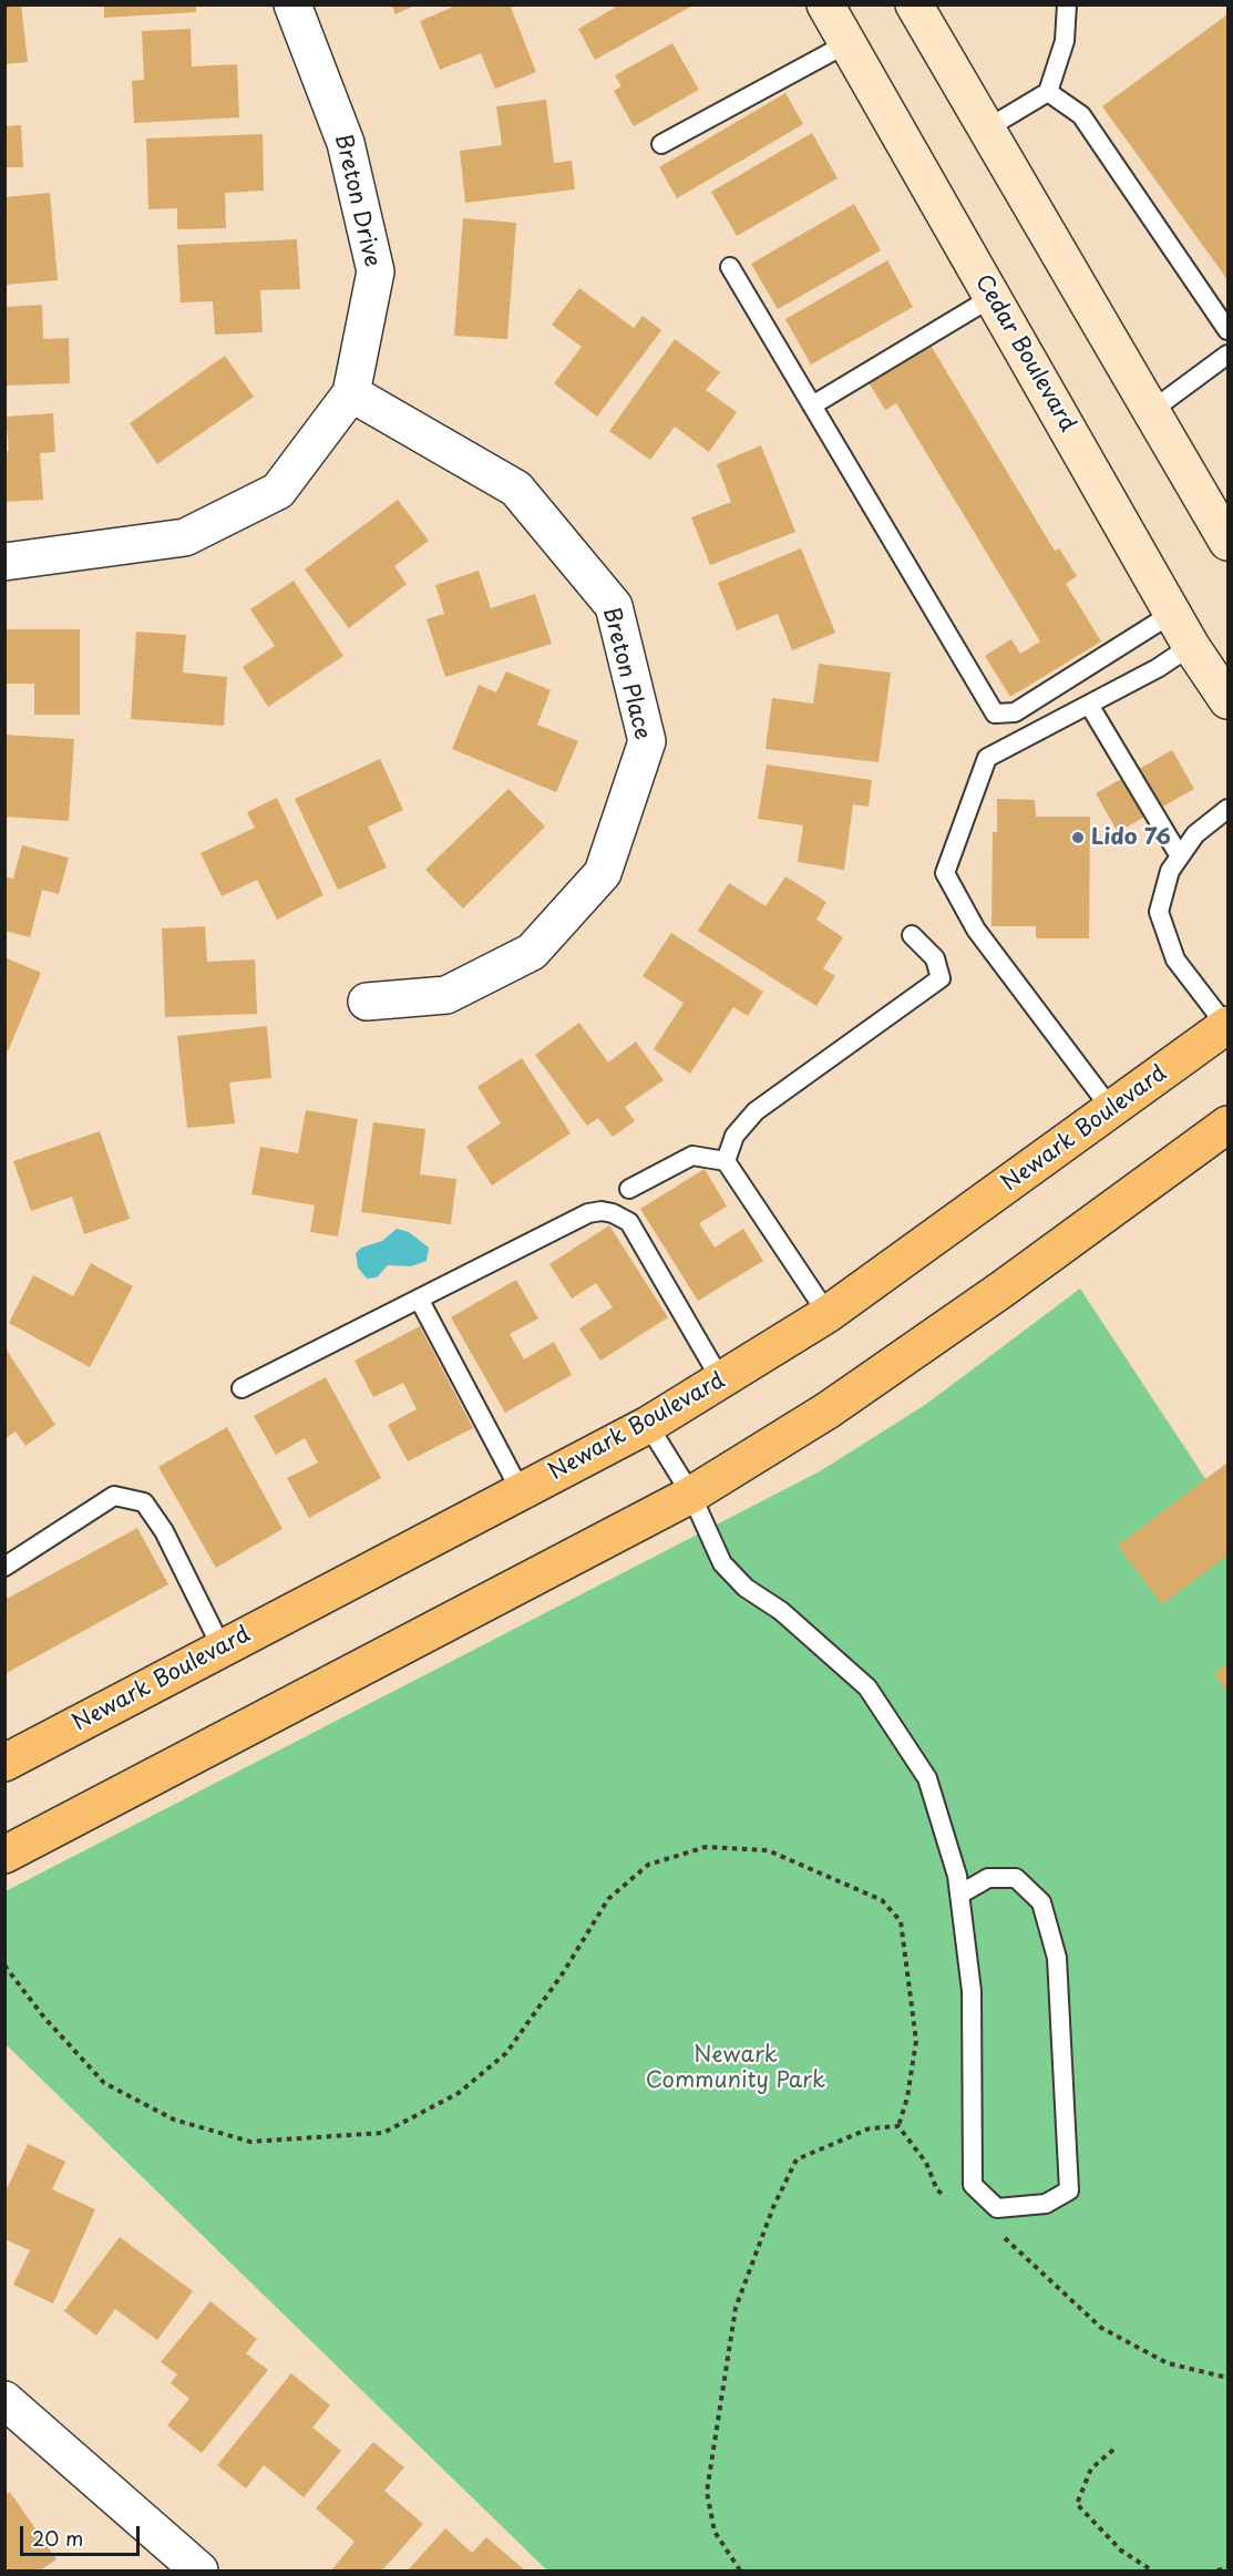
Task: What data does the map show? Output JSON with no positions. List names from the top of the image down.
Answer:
{
  "streets": {
    "main road": ["Newark Boulevard"],
    "street": ["Breton Drive", "Cedar Boulevard", "Breton Place"]
  },
  "crossings": [
    ["Breton Drive", "Breton Place"]
  ],
  "parks": ["Newark Community Park"],
  "places": ["Lido 76"],
  "scale_bar": "20 m"
}
